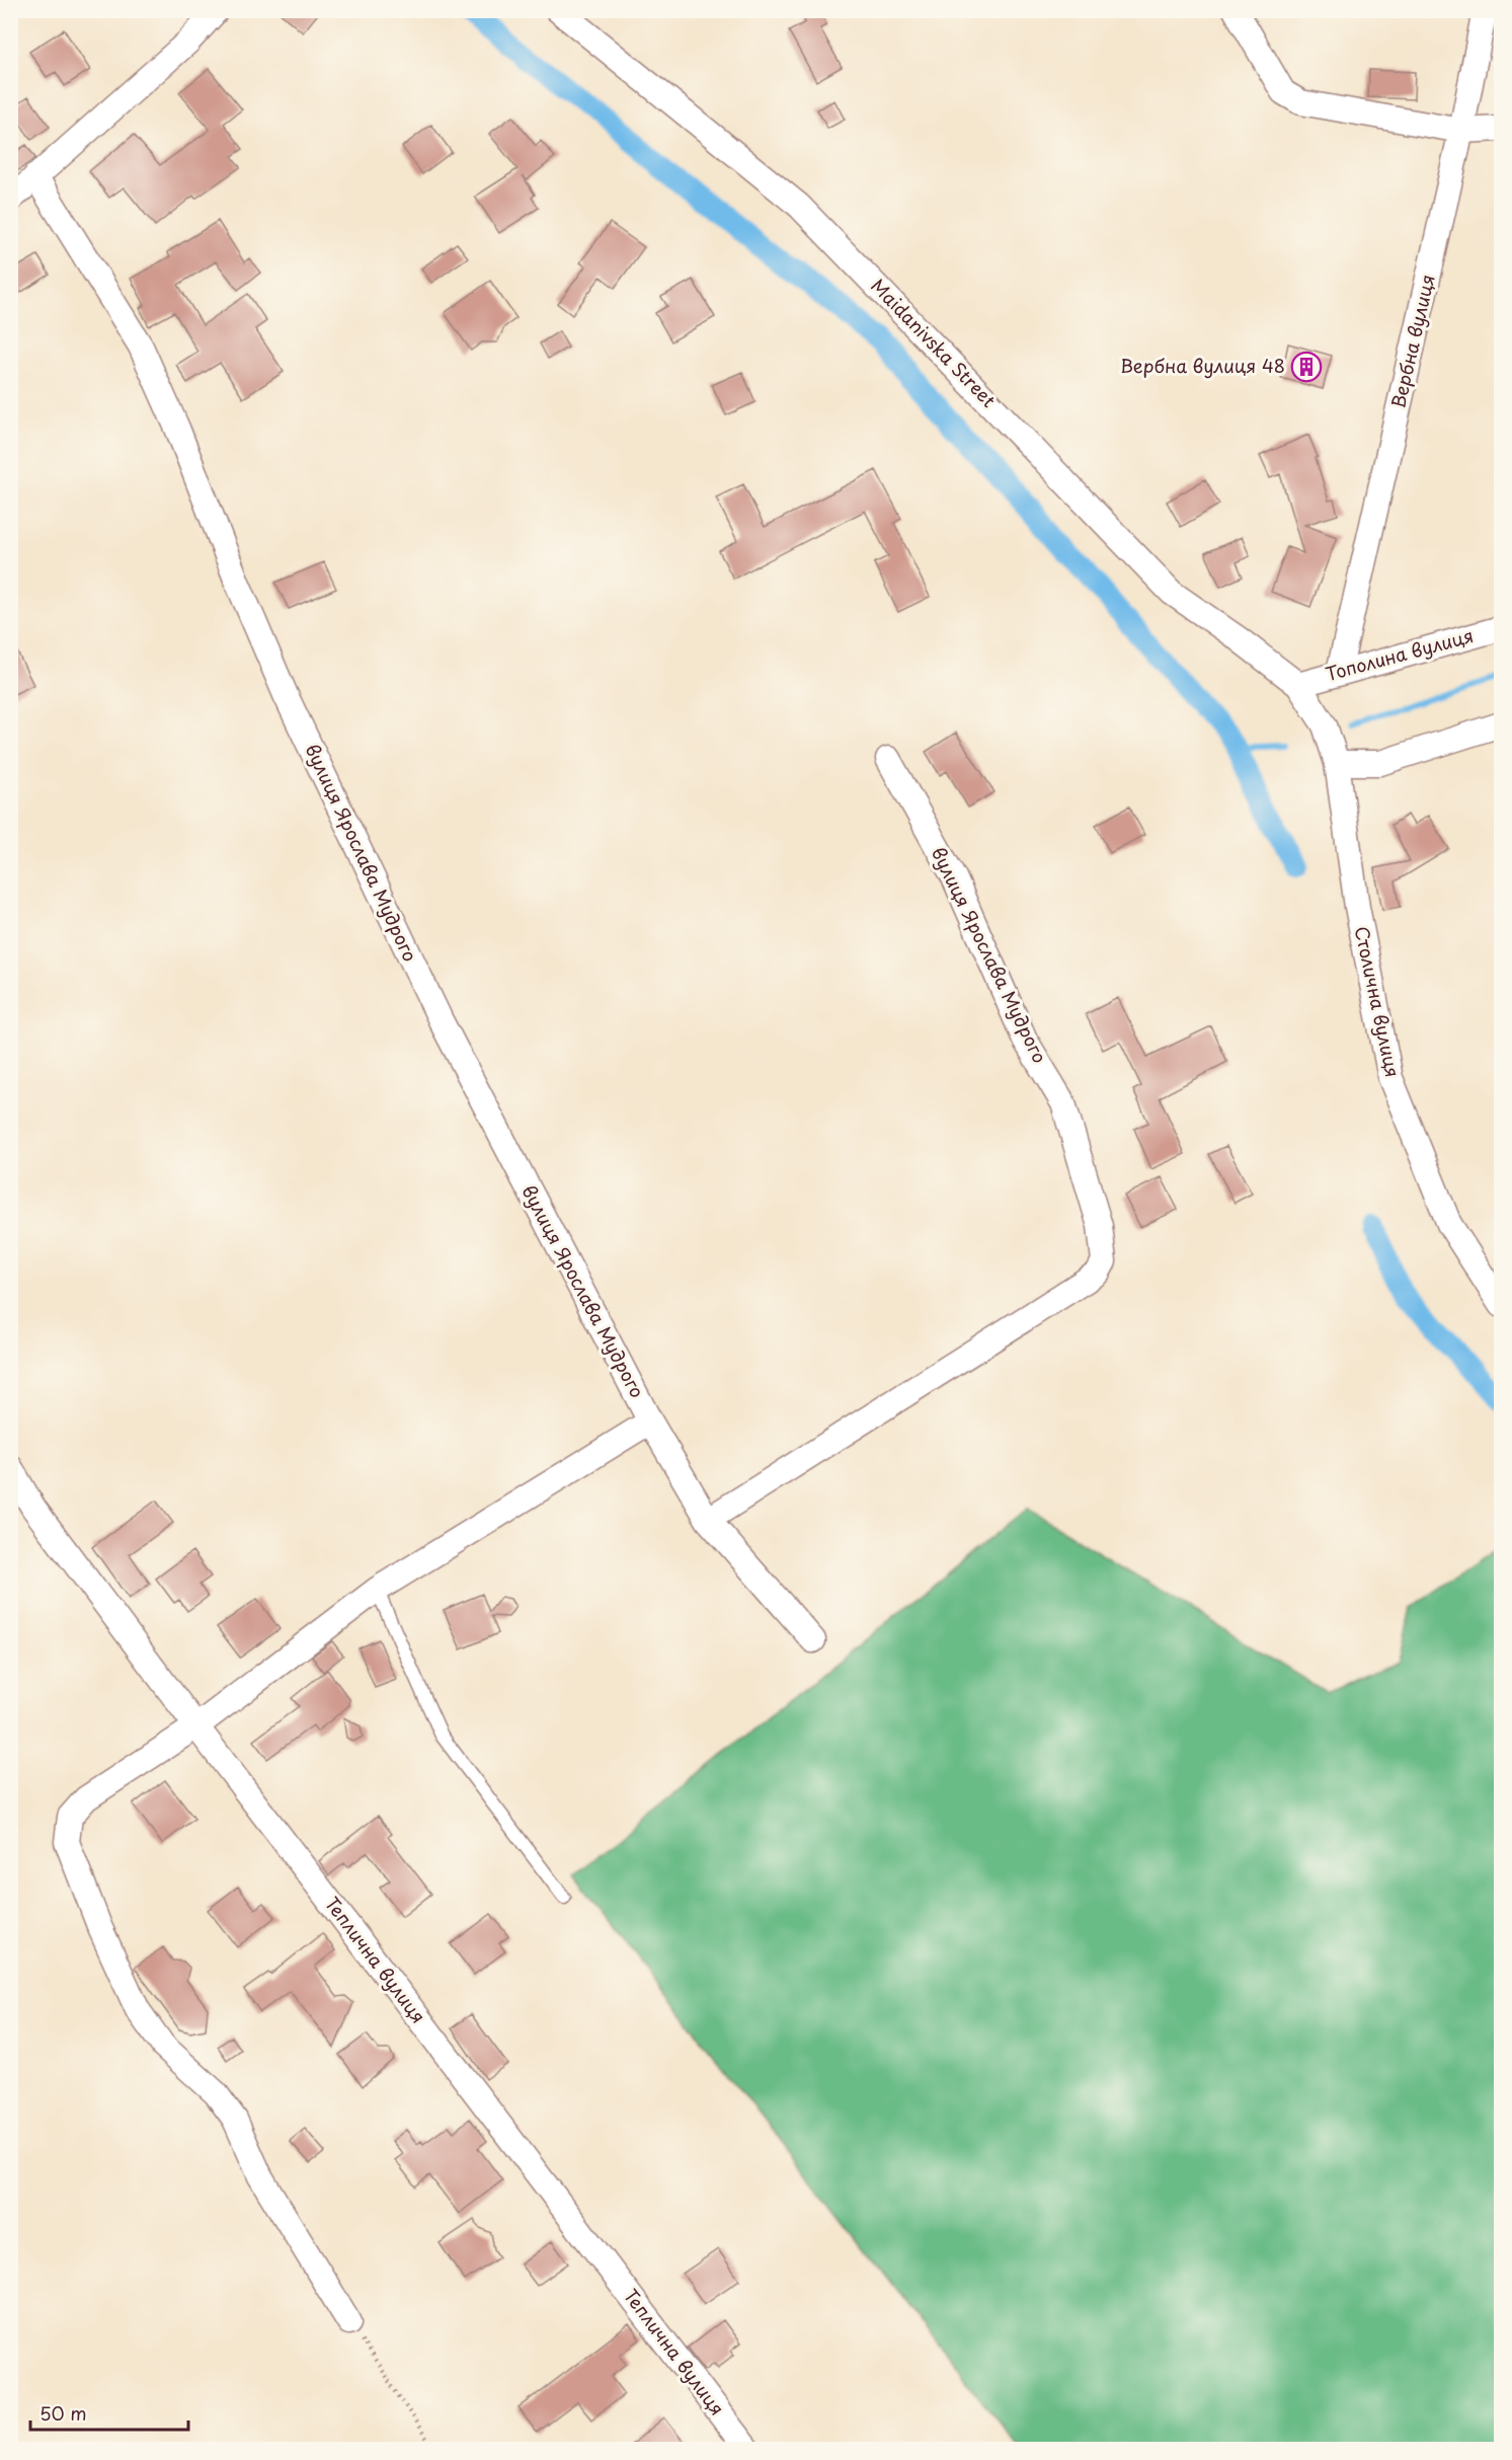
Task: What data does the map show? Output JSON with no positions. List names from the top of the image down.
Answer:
{
  "streets": {
    "street": [
      "Вербна вулиця",
      "Maidanivska Street",
      "Тополина вулиця",
      "вулиця Ярослава Мудрого",
      "Столична вулиця",
      "Теплична вулиця"
    ]
  },
  "crossings": [
    ["Вербна вулиця", "Тополина вулиця"],
    ["Maidanivska Street", "Тополина вулиця"],
    ["Maidanivska Street", "Столична вулиця"],
    ["Тополина вулиця", "Столична вулиця"]
  ],
  "places": {
    "building": ["Вербна вулиця 48"]
  },
  "scale_bar": "50 m"
}
